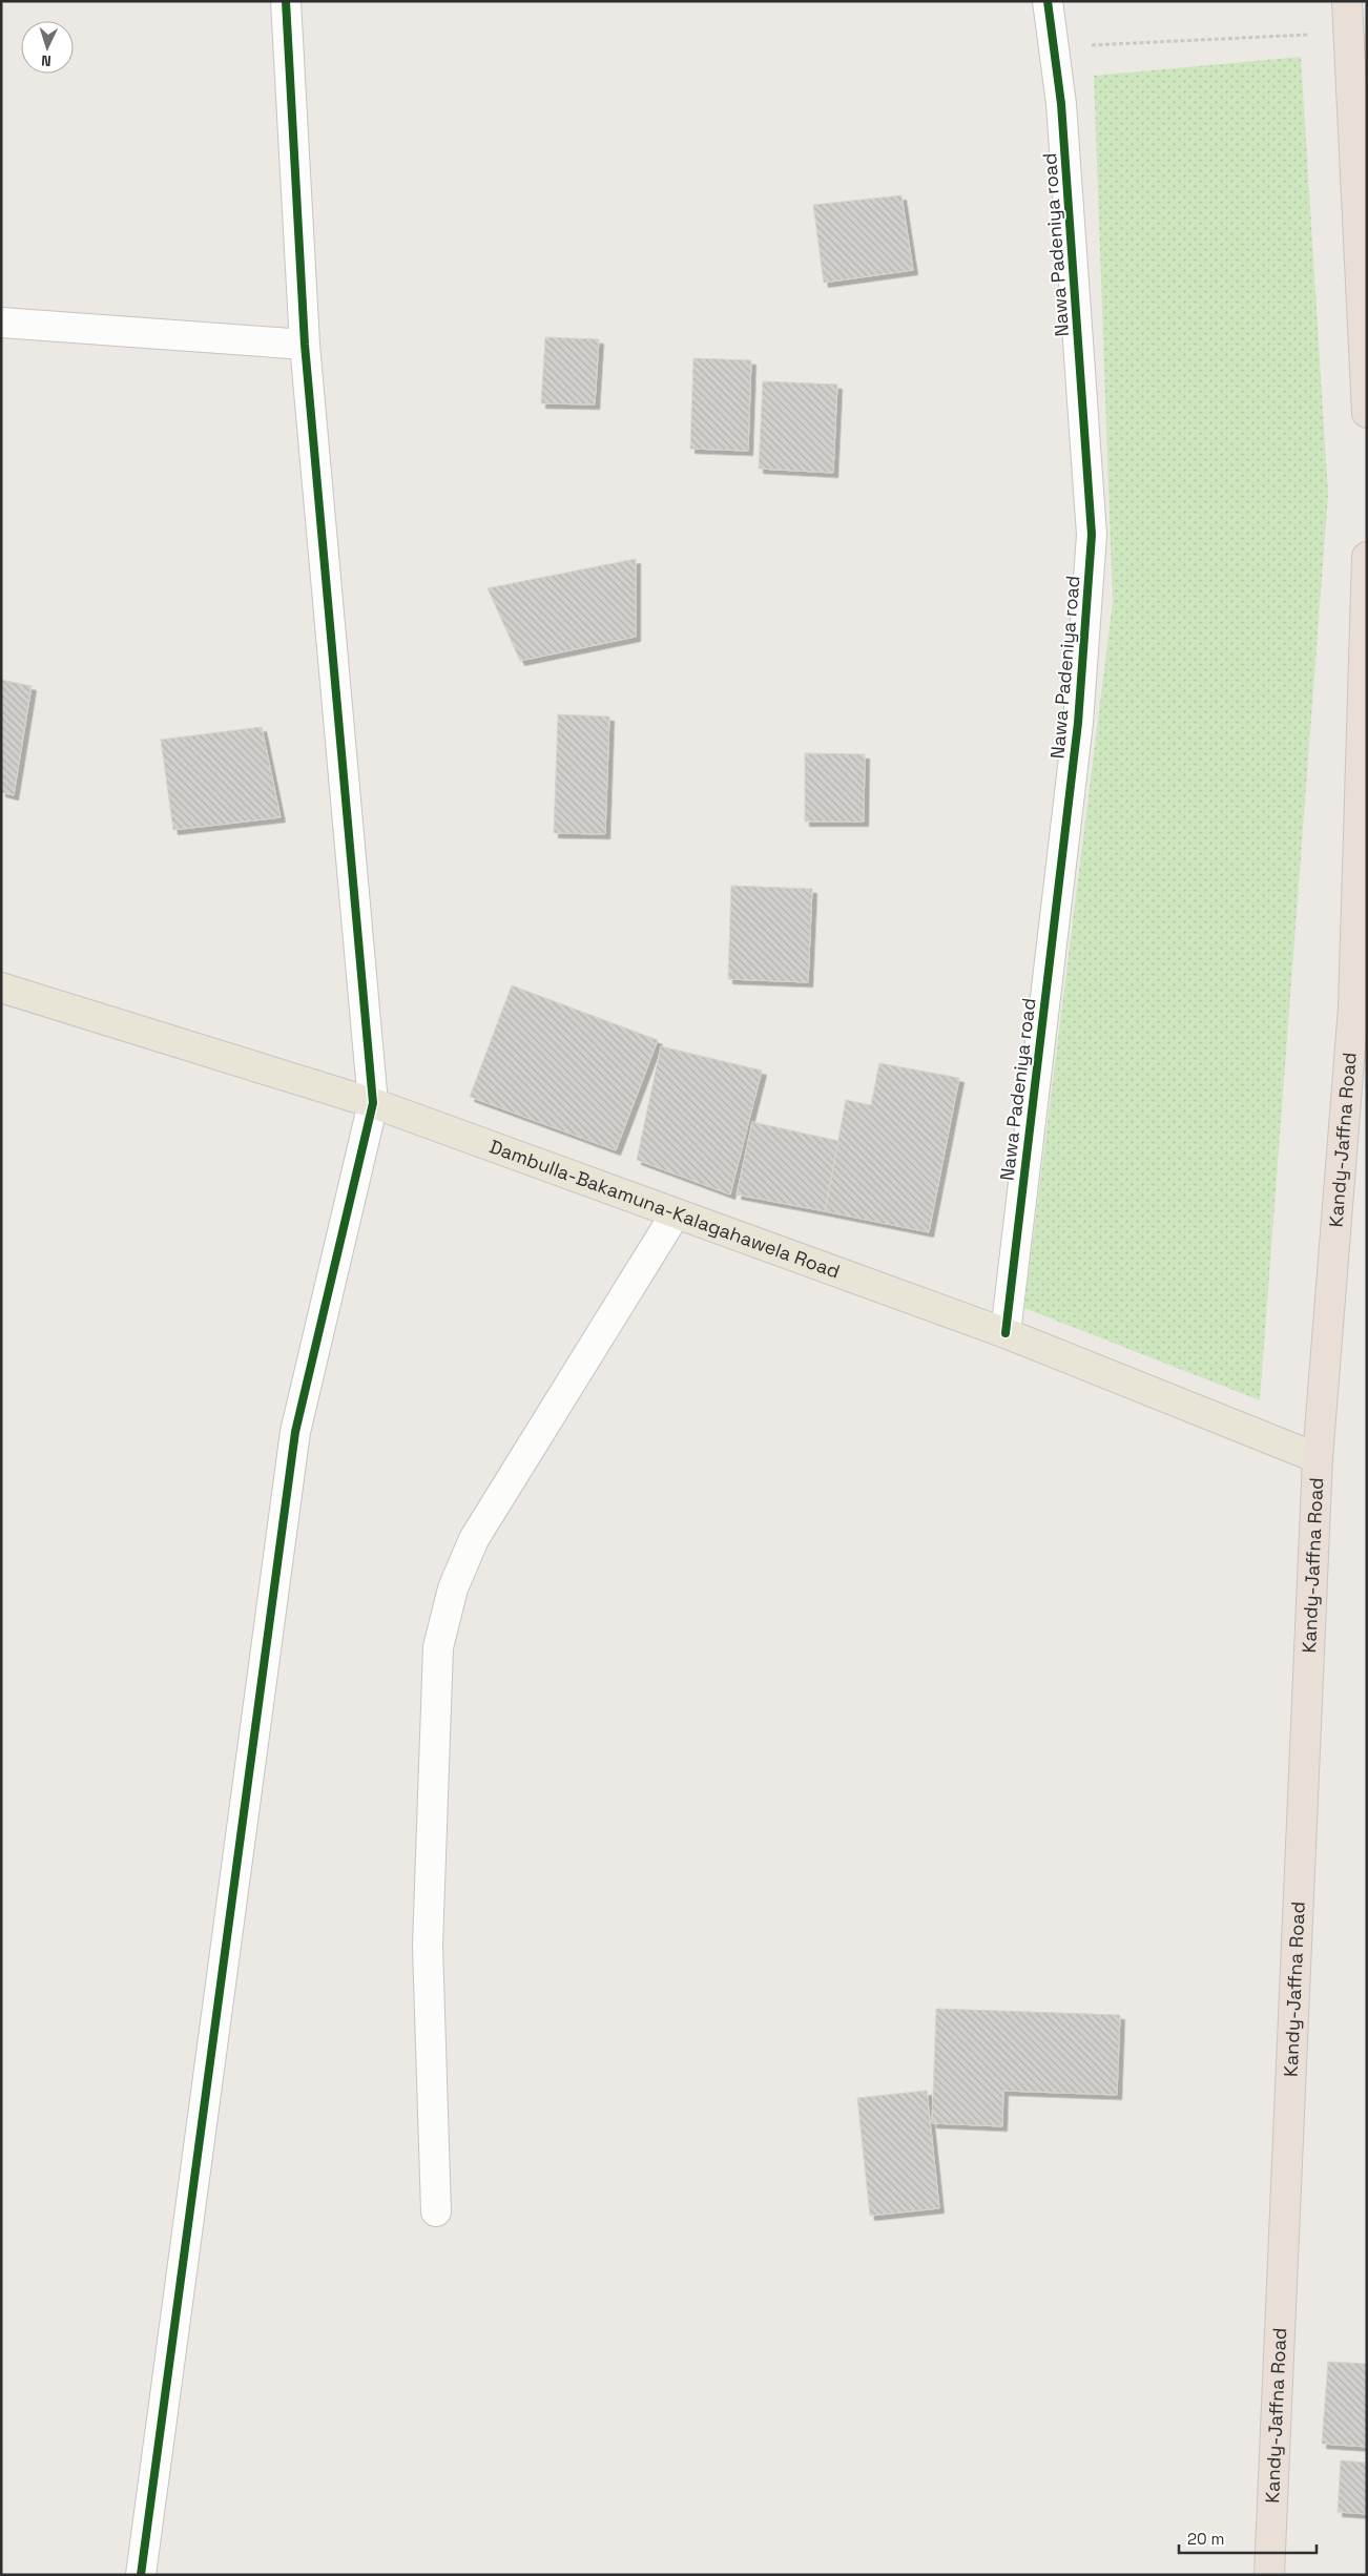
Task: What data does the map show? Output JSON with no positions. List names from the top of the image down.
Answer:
{
  "streets": {
    "highway": ["Kandy-Jaffna Road"],
    "main road": ["Dambulla-Bakamuna-Kalagahawela Road"],
    "street": ["Nawa Padeniya road"]
  },
  "crossings": [
    ["Nawa Padeniya road", "Dambulla-Bakamuna-Kalagahawela Road"],
    ["Kandy-Jaffna Road", "Dambulla-Bakamuna-Kalagahawela Road"]
  ],
  "scale_bar": "20 m",
  "north": "bottom"
}
